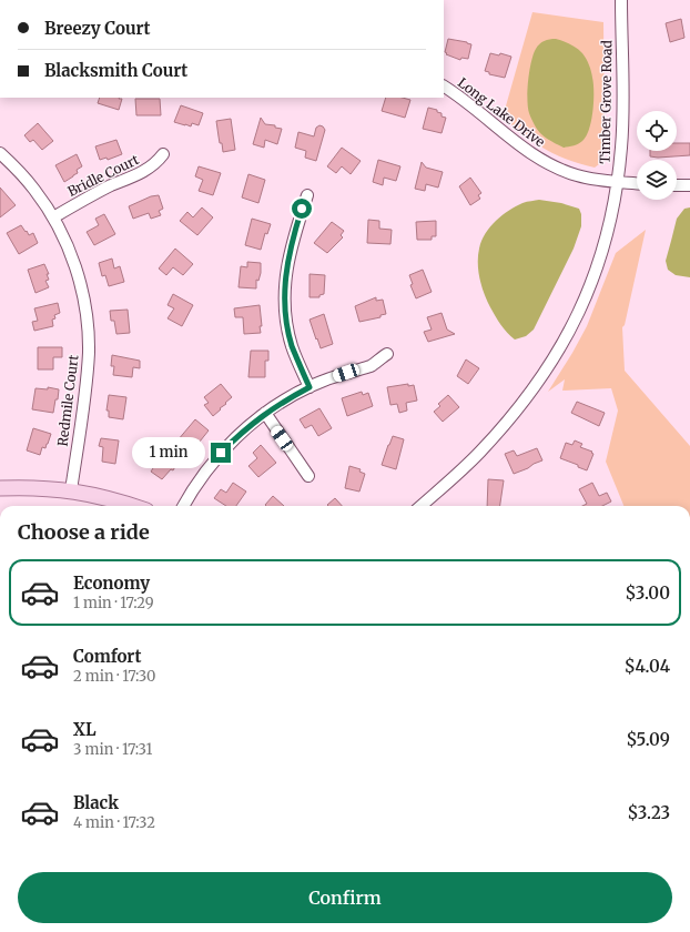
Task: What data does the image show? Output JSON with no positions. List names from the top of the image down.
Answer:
{
  "streets": {
    "street": [
      "Timber Grove Road",
      "Long Lake Drive",
      "Bridle Court",
      "Redmile Court"
    ]
  },
  "crossings": [
    ["Timber Grove Road", "Long Lake Drive"],
    ["Bridle Court", "Redmile Court"]
  ],
  "page": {
    "banner": ["Breezy Court", "Blacksmith Court"],
    "bubble": "1 min",
    "heading": "Choose a ride",
    "list": [
      {
        "name": "Economy",
        "note": "1 min · 17:29",
        "value": "$3.00"
      },
      {
        "name": "Comfort",
        "note": "2 min · 17:30",
        "value": "$4.04"
      },
      {
        "name": "XL",
        "note": "3 min · 17:31",
        "value": "$5.09"
      },
      {
        "name": "Black",
        "note": "4 min · 17:32",
        "value": "$3.23"
      }
    ],
    "buttons": "Confirm"
  }
}
